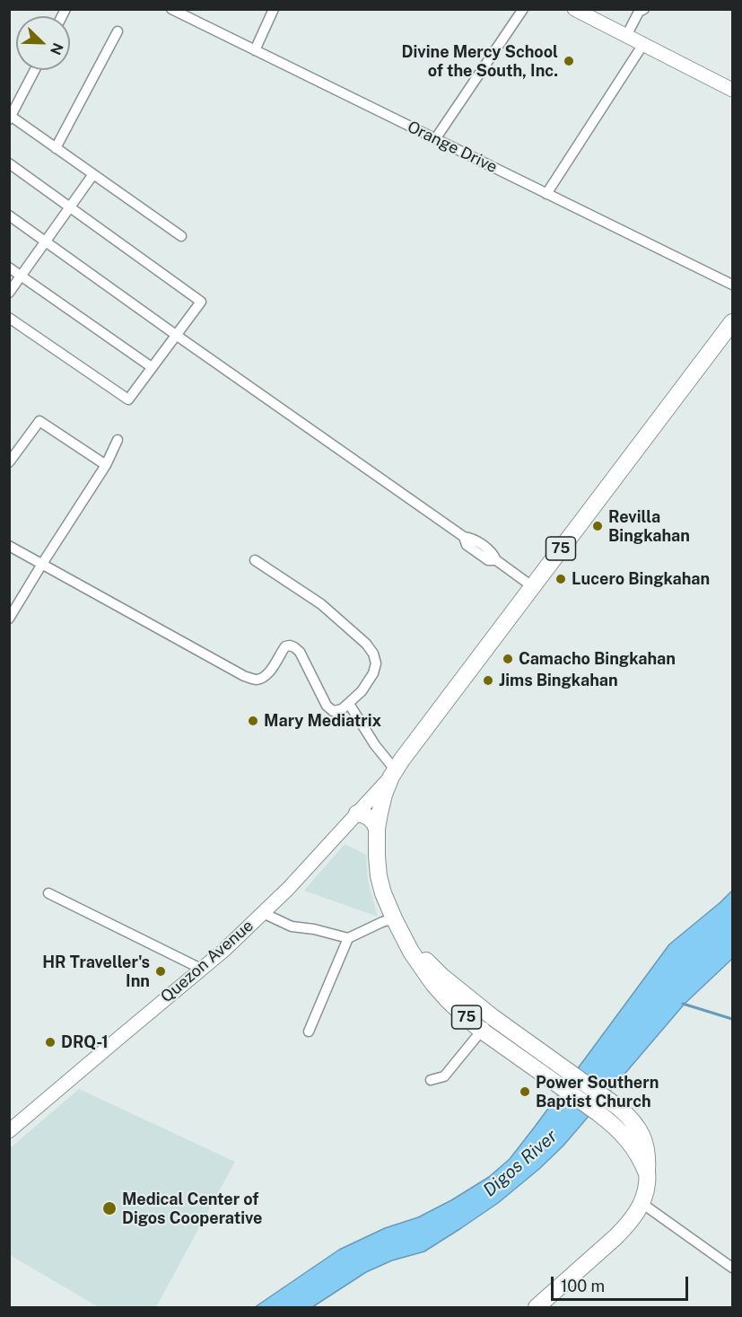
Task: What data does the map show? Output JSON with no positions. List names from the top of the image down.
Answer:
{
  "streets": {
    "highway": ["75"],
    "main road": ["Quezon Avenue"],
    "street": ["Orange Drive"]
  },
  "crossings": [
    ["75", "Quezon Avenue"]
  ],
  "water": ["Digos River"],
  "places": [
    "Divine Mercy School of the South, Inc.",
    "Revilla Bingkahan",
    "Lucero Bingkahan",
    "Camacho Bingkahan",
    "Jims Bingkahan",
    "Mary Mediatrix",
    "HR Traveller's Inn",
    "DRQ-1",
    "Power Southern Baptist Church",
    "Medical Center of Digos Cooperative"
  ],
  "scale_bar": "100 m",
  "north": "bottom right"
}
